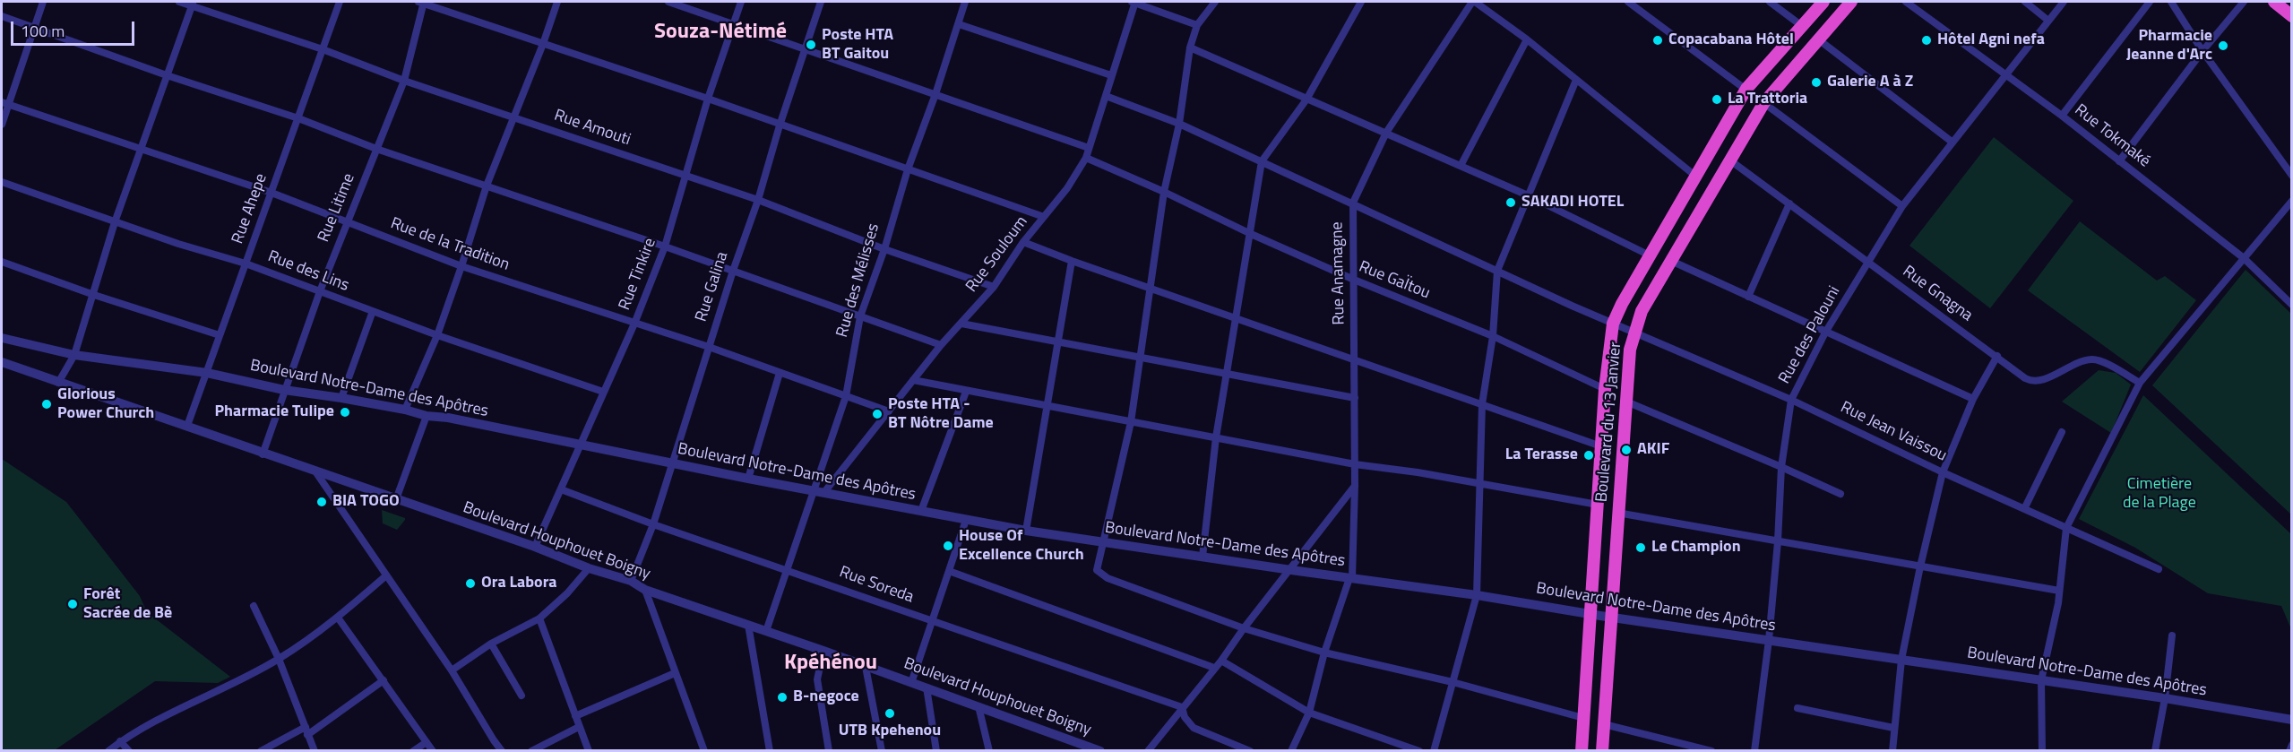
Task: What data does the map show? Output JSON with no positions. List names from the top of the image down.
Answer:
{
  "streets": {
    "highway": ["Boulevard du 13 Janvier"],
    "street": [
      "Rue Amouti",
      "Rue Tokmaké",
      "Rue Litime",
      "Rue Ahepe",
      "Rue de la Tradition",
      "Rue Souloum",
      "Rue des Lins",
      "Rue Anamagne",
      "Rue Tinkire",
      "Rue des Mélisses",
      "Rue GaÏtou",
      "Rue Galina",
      "Rue Gnagna",
      "Rue des Palouni",
      "Boulevard Notre-Dame des Apôtres",
      "Rue Jean Vaissou",
      "Boulevard Houphouet Boigny",
      "Rue Soreda"
    ]
  },
  "crossings": [
    ["Rue Amouti", "Rue Litime"],
    ["Rue Amouti", "Rue Ahepe"],
    ["Rue Amouti", "Rue Souloum"],
    ["Rue Amouti", "Rue Tinkire"],
    ["Rue Amouti", "Rue des Mélisses"],
    ["Rue Amouti", "Rue Galina"],
    ["Rue Tokmaké", "Rue des Palouni"],
    ["Rue Litime", "Rue de la Tradition"],
    ["Rue Litime", "Rue des Lins"],
    ["Rue Litime", "Boulevard Notre-Dame des Apôtres"],
    ["Rue Litime", "Boulevard Houphouet Boigny"],
    ["Rue Ahepe", "Rue de la Tradition"],
    ["Rue Ahepe", "Rue des Lins"],
    ["Rue Ahepe", "Boulevard Notre-Dame des Apôtres"],
    ["Rue Ahepe", "Boulevard Houphouet Boigny"],
    ["Rue de la Tradition", "Rue Souloum"],
    ["Rue de la Tradition", "Rue Tinkire"],
    ["Rue de la Tradition", "Rue des Mélisses"],
    ["Rue de la Tradition", "Rue Galina"],
    ["Rue Souloum", "Rue GaÏtou"],
    ["Rue Souloum", "Boulevard Notre-Dame des Apôtres"],
    ["Rue Souloum", "Rue Jean Vaissou"],
    ["Rue des Lins", "Rue Tinkire"],
    ["Rue Anamagne", "Rue GaÏtou"],
    ["Rue Anamagne", "Boulevard Notre-Dame des Apôtres"],
    ["Rue Anamagne", "Rue Jean Vaissou"],
    ["Rue Tinkire", "Boulevard Notre-Dame des Apôtres"],
    ["Rue Tinkire", "Boulevard Houphouet Boigny"],
    ["Rue Tinkire", "Rue Soreda"],
    ["Rue des Mélisses", "Boulevard Notre-Dame des Apôtres"],
    ["Rue des Mélisses", "Boulevard Houphouet Boigny"],
    ["Rue des Mélisses", "Rue Soreda"],
    ["Rue GaÏtou", "Boulevard du 13 Janvier"],
    ["Rue Galina", "Boulevard Notre-Dame des Apôtres"],
    ["Rue Galina", "Boulevard Houphouet Boigny"],
    ["Rue Galina", "Rue Soreda"],
    ["Rue Gnagna", "Rue des Palouni"],
    ["Rue Gnagna", "Boulevard du 13 Janvier"],
    ["Rue des Palouni", "Boulevard Notre-Dame des Apôtres"],
    ["Rue des Palouni", "Rue Jean Vaissou"],
    ["Boulevard Notre-Dame des Apôtres", "Boulevard du 13 Janvier"],
    ["Boulevard du 13 Janvier", "Rue Jean Vaissou"]
  ],
  "districts": ["Souza-Nétimé", "Kpéhénou"],
  "parks": ["Cimetière de la Plage"],
  "places": [
    "Copacabana Hôtel",
    "Hôtel Agni nefa",
    "Poste HTA BT Gaitou",
    "Pharmacie Jeanne d'Arc",
    "Galerie A à Z",
    "La Trattoria",
    "SAKADI HOTEL",
    "Glorious Power Church",
    "Pharmacie Tulipe",
    "Poste HTA - BT Nôtre Dame",
    "AKIF",
    "La Terasse",
    "BIA TOGO",
    "House Of Excellence Church",
    "Le Champion",
    "Ora Labora",
    "Forêt Sacrée de Bè",
    "B-negoce",
    "UTB Kpehenou"
  ],
  "scale_bar": "100 m"
}
